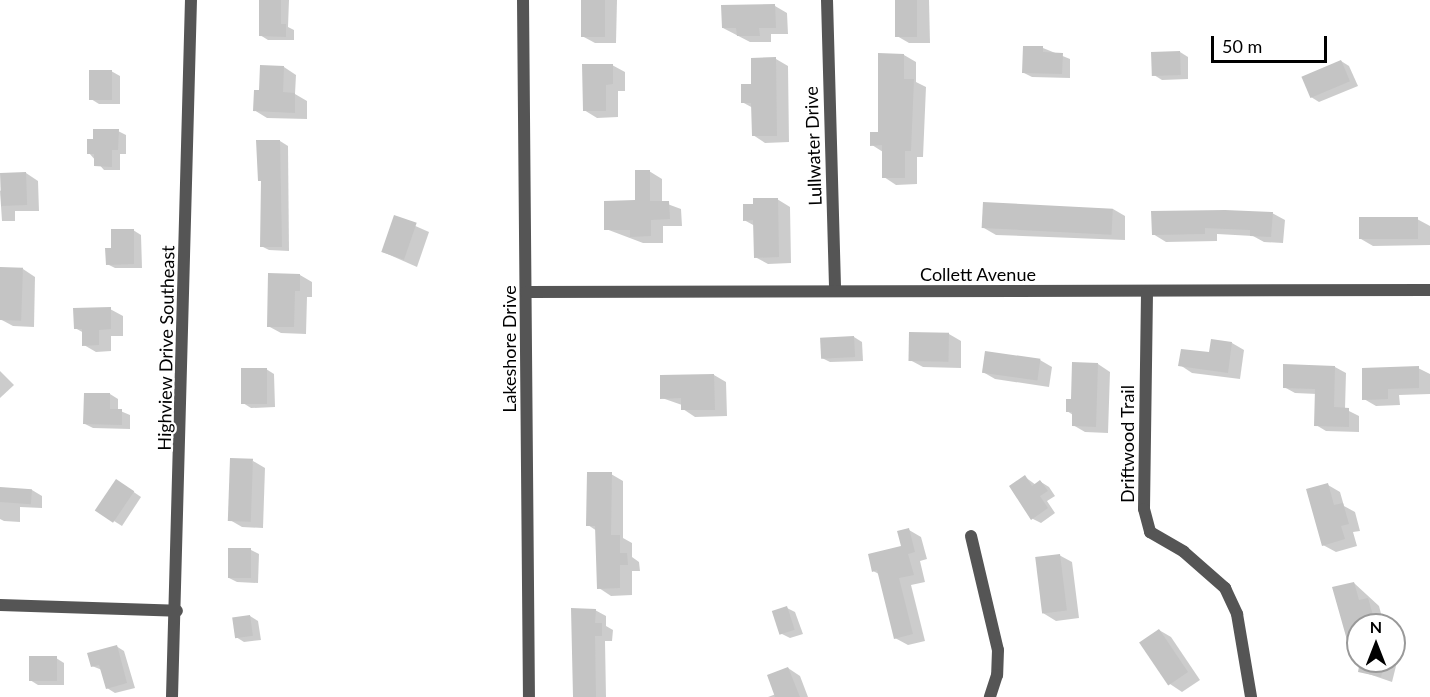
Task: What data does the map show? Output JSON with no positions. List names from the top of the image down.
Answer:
{
  "streets": {
    "street": [
      "Lullwater Drive",
      "Collett Avenue",
      "Highview Drive Southeast",
      "Lakeshore Drive",
      "Driftwood Trail"
    ]
  },
  "crossings": [
    ["Lullwater Drive", "Collett Avenue"],
    ["Collett Avenue", "Lakeshore Drive"],
    ["Collett Avenue", "Driftwood Trail"]
  ],
  "scale_bar": "50 m",
  "north": "top"
}
